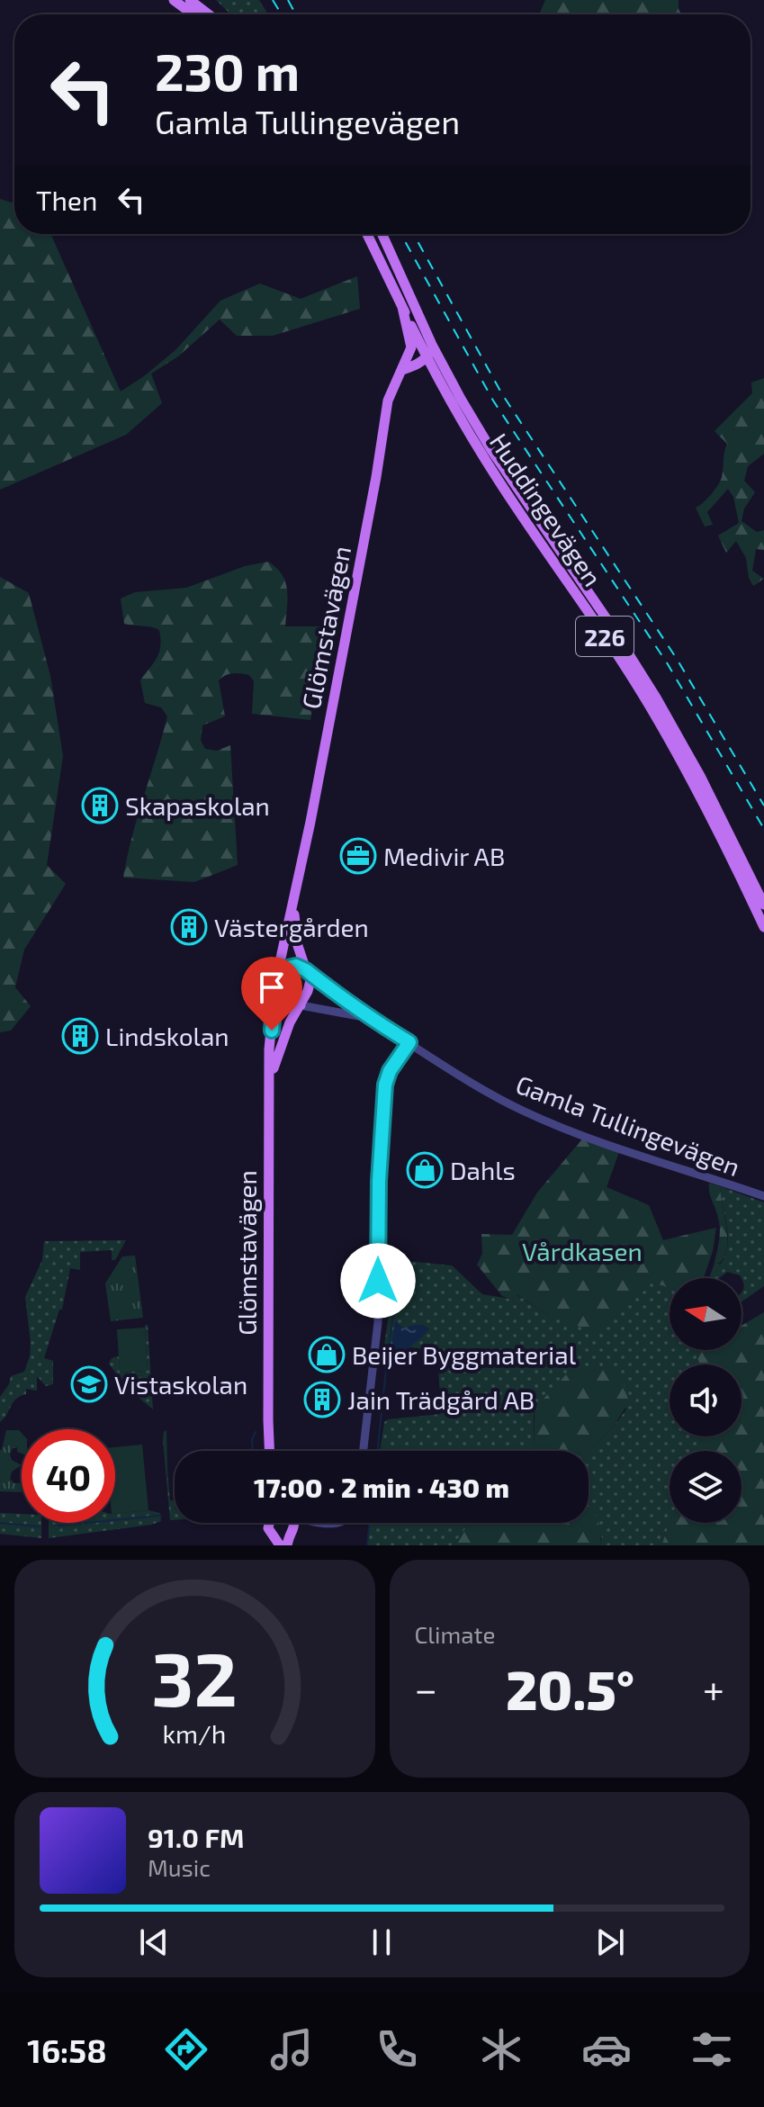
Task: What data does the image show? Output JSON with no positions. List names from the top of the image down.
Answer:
{
  "streets": {
    "main road": ["Huddingevägen", "Glömstavägen", "226"],
    "street": ["Gamla Tullingevägen"]
  },
  "crossings": [
    ["Huddingevägen", "Glömstavägen"],
    ["Glömstavägen", "Gamla Tullingevägen"]
  ],
  "parks": ["Vårdkasen"],
  "places": {
    "building": [
      "Skapaskolan",
      "Västergården",
      "Lindskolan",
      "Jain Trädgård AB"
    ],
    "office": ["Medivir AB"],
    "shop": ["Dahls", "Beijer Byggmaterial"],
    "school or university": ["Vistaskolan"]
  },
  "north": "left",
  "page": {
    "turn": ["230 m", "Gamla Tullingevägen"],
    "then": "Then",
    "limit": "40",
    "trip": "17:00 · 2 min · 430 m",
    "tile": "Climate",
    "heat": ["−", "20.5°", "+"],
    "song": ["91.0 FM", "Music"],
    "tabs": "16:58",
    "gauge": ["32", "km/h"]
  }
}
